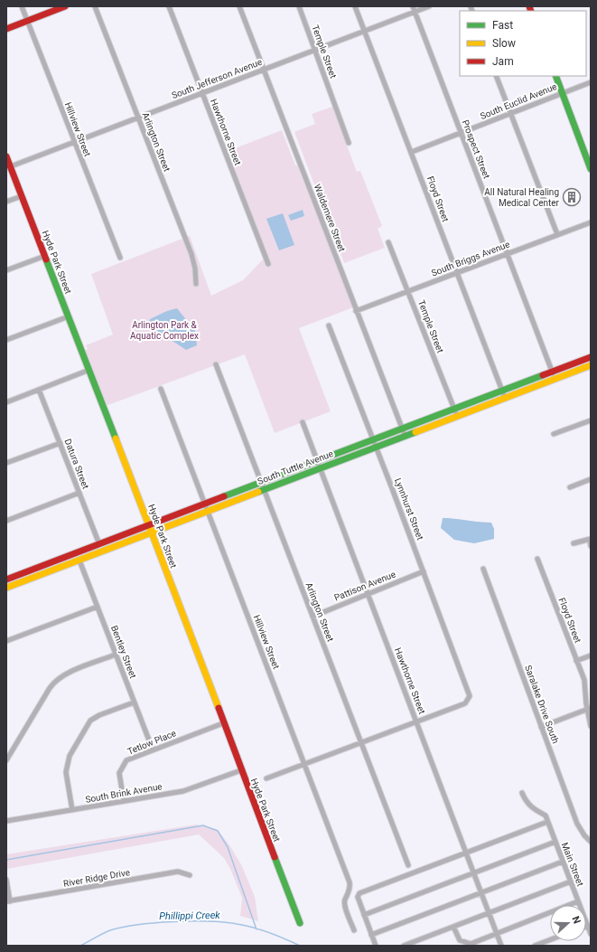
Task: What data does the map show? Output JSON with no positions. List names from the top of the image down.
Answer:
{
  "streets": {
    "main road": ["Hyde Park Street", "South Tuttle Avenue"],
    "street": [
      "Temple Street",
      "South Jefferson Avenue",
      "South Euclid Avenue",
      "Hillview Street",
      "Hawthorne Street",
      "Arlington Street",
      "Prospect Street",
      "Floyd Street",
      "Waldemere Street",
      "South Briggs Avenue",
      "Datura Street",
      "Lynnhurst Street",
      "Pattison Avenue",
      "Bentley Street",
      "Saralake Drive South",
      "Tetlow Place",
      "South Brink Avenue",
      "Main Street",
      "River Ridge Drive"
    ]
  },
  "crossings": [
    ["Temple Street", "South Jefferson Avenue"],
    ["Temple Street", "South Briggs Avenue"],
    ["Temple Street", "South Tuttle Avenue"],
    ["South Jefferson Avenue", "Hillview Street"],
    ["South Jefferson Avenue", "Hawthorne Street"],
    ["South Jefferson Avenue", "Arlington Street"],
    ["South Jefferson Avenue", "Prospect Street"],
    ["South Jefferson Avenue", "Floyd Street"],
    ["South Jefferson Avenue", "Waldemere Street"],
    ["South Jefferson Avenue", "Hyde Park Street"],
    ["South Euclid Avenue", "Prospect Street"],
    ["South Euclid Avenue", "Floyd Street"],
    ["Hillview Street", "South Tuttle Avenue"],
    ["Hawthorne Street", "South Tuttle Avenue"],
    ["Hawthorne Street", "Lynnhurst Street"],
    ["Hawthorne Street", "Pattison Avenue"],
    ["Arlington Street", "South Tuttle Avenue"],
    ["Arlington Street", "Pattison Avenue"],
    ["Prospect Street", "South Briggs Avenue"],
    ["Prospect Street", "South Tuttle Avenue"],
    ["Floyd Street", "South Briggs Avenue"],
    ["Floyd Street", "South Tuttle Avenue"],
    ["Waldemere Street", "South Briggs Avenue"],
    ["Waldemere Street", "South Tuttle Avenue"],
    ["Hyde Park Street", "South Tuttle Avenue"],
    ["Hyde Park Street", "Tetlow Place"],
    ["Hyde Park Street", "South Brink Avenue"],
    ["Datura Street", "South Tuttle Avenue"],
    ["South Tuttle Avenue", "Lynnhurst Street"],
    ["South Tuttle Avenue", "Bentley Street"],
    ["Lynnhurst Street", "Pattison Avenue"],
    ["Bentley Street", "Tetlow Place"],
    ["Tetlow Place", "South Brink Avenue"]
  ],
  "water": ["Phillippi Creek"],
  "parks": ["Arlington Park & Aquatic Complex"],
  "places": {
    "building": ["All Natural Healing Medical Center"]
  },
  "legend": ["Fast", "Slow", "Jam"],
  "north": "right"
}
